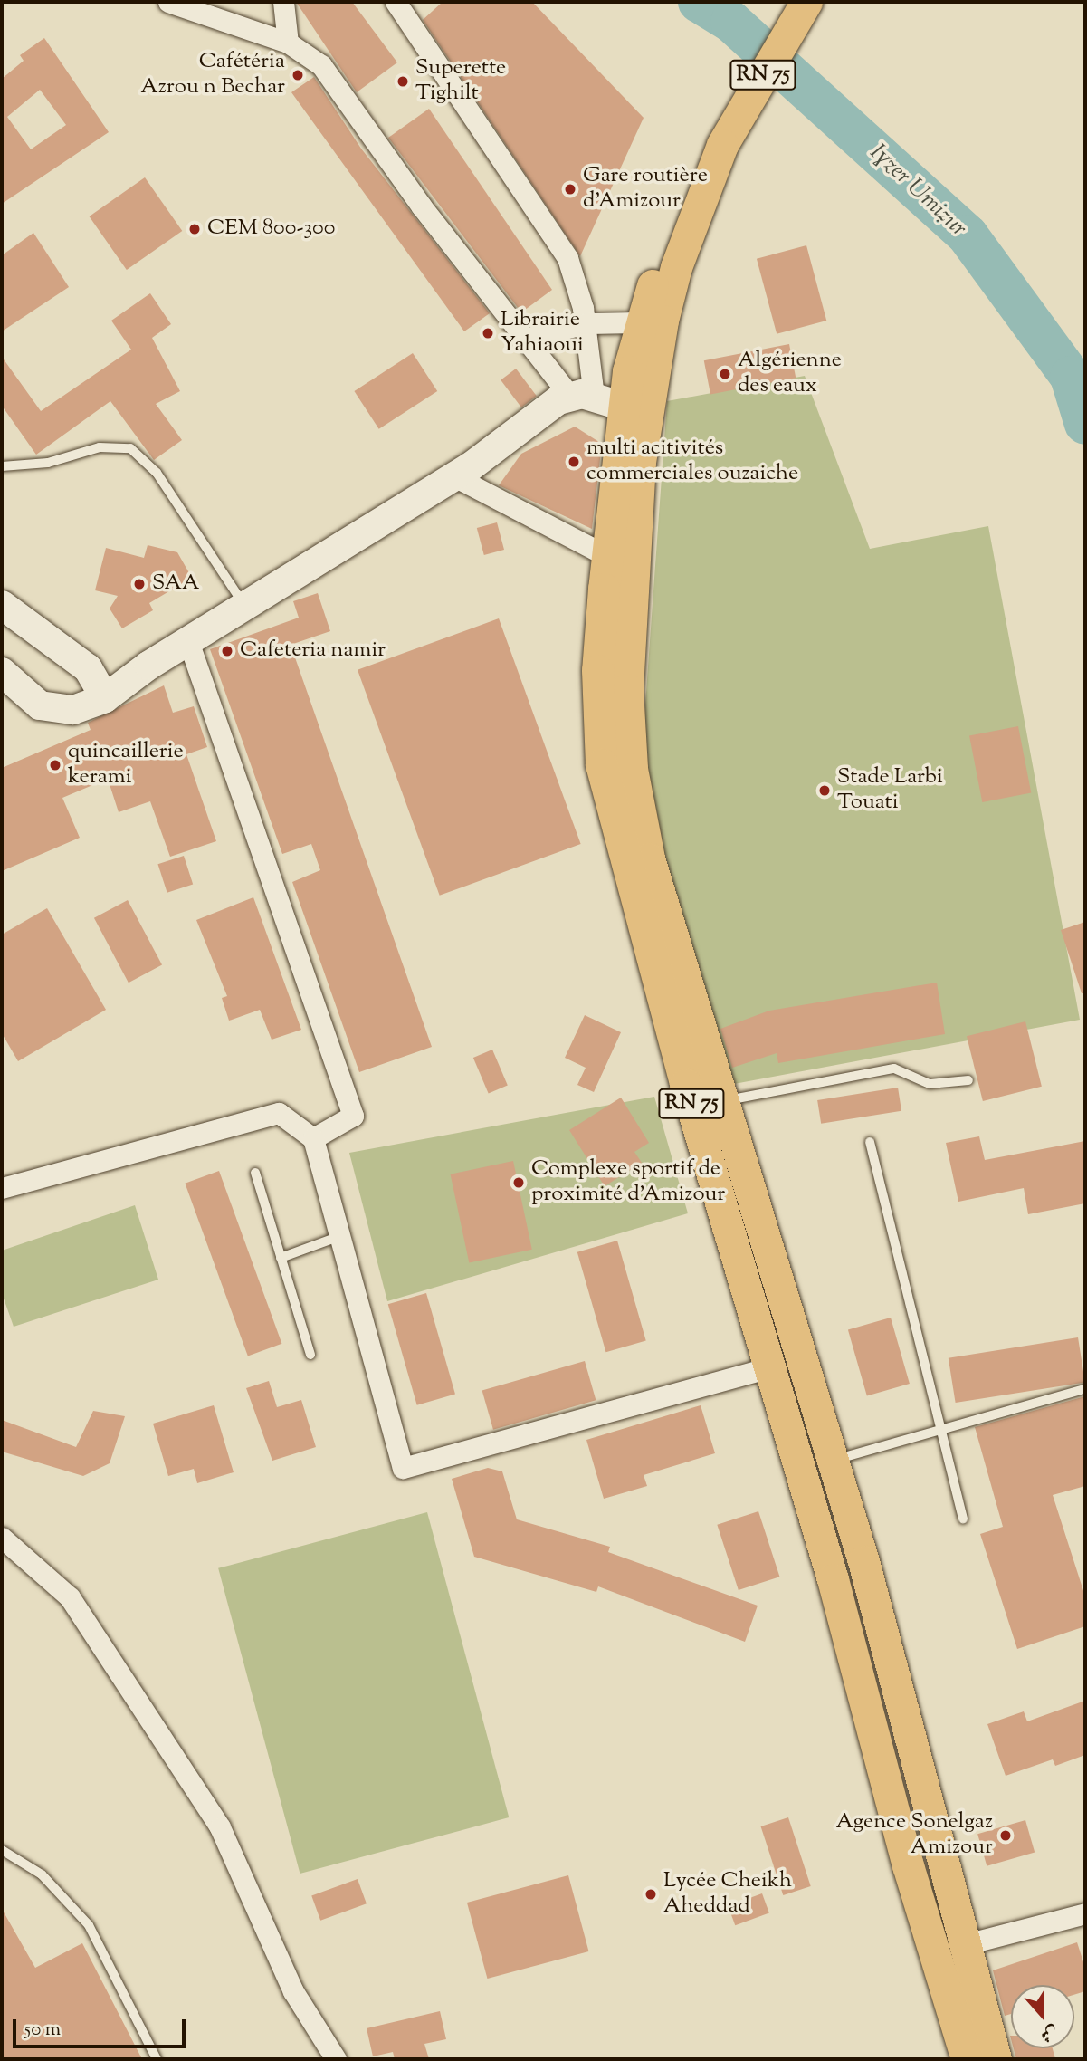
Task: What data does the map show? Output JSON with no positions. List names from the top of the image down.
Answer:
{
  "streets": {
    "main road": ["RN 75"]
  },
  "water": ["Iɣzer Umiẓur"],
  "places": [
    "Cafétéria Azrou n Bechar",
    "Superette Tighilt",
    "Gare routière d'Amizour",
    "CEM 800-300",
    "Librairie Yahiaoui",
    "Algérienne des eaux",
    "multi acitivités commerciales ouzaiche",
    "SAA",
    "Cafeteria namir",
    "quincaillerie kerami",
    "Stade Larbi Touati",
    "Complexe sportif de proximité d'Amizour",
    "Agence Sonelgaz Amizour",
    "Lycée Cheikh Aheddad"
  ],
  "scale_bar": "50 m",
  "north": "bottom"
}
